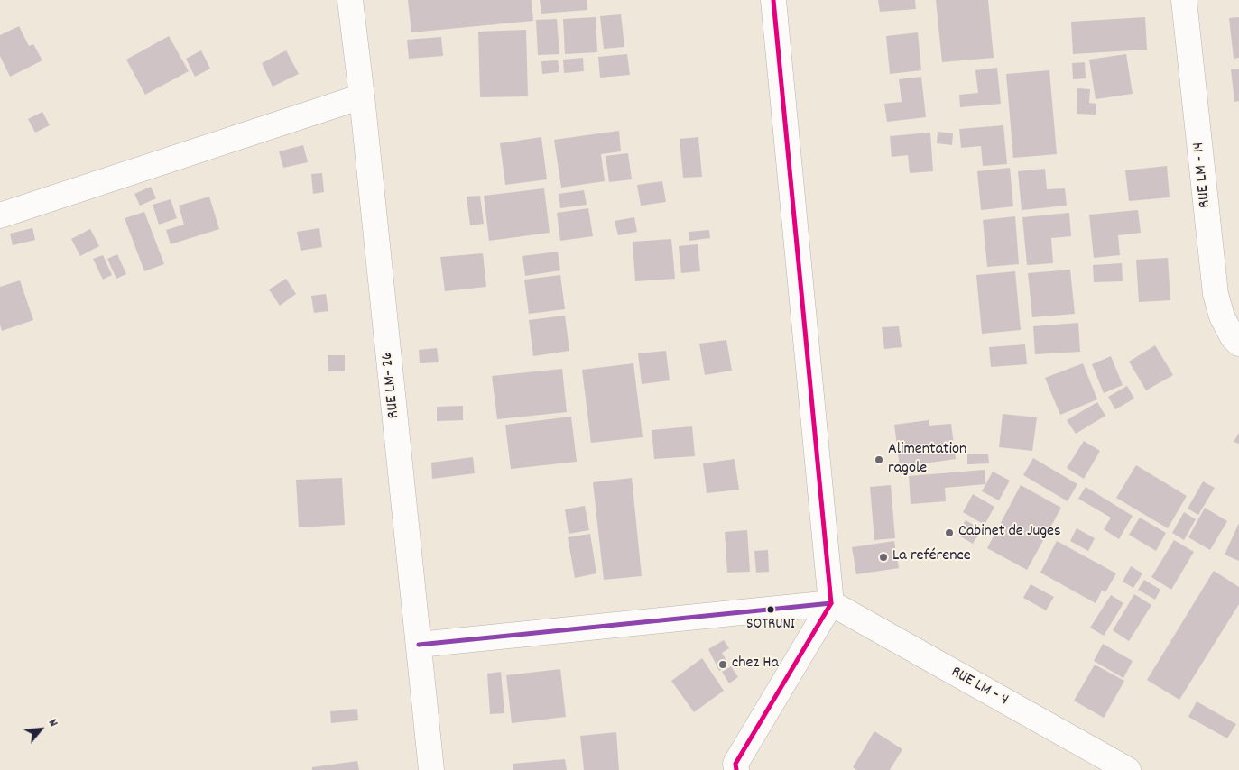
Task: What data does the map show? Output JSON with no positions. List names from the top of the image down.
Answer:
{
  "streets": {
    "street": ["RUE LM - 14", "RUE LM- 26", "RUE LM - 4"]
  },
  "places": [
    "Alimentation ragole",
    "Cabinet de Juges",
    "La reférence",
    "SOTRUNI",
    "chez Ha"
  ],
  "north": "top right"
}
